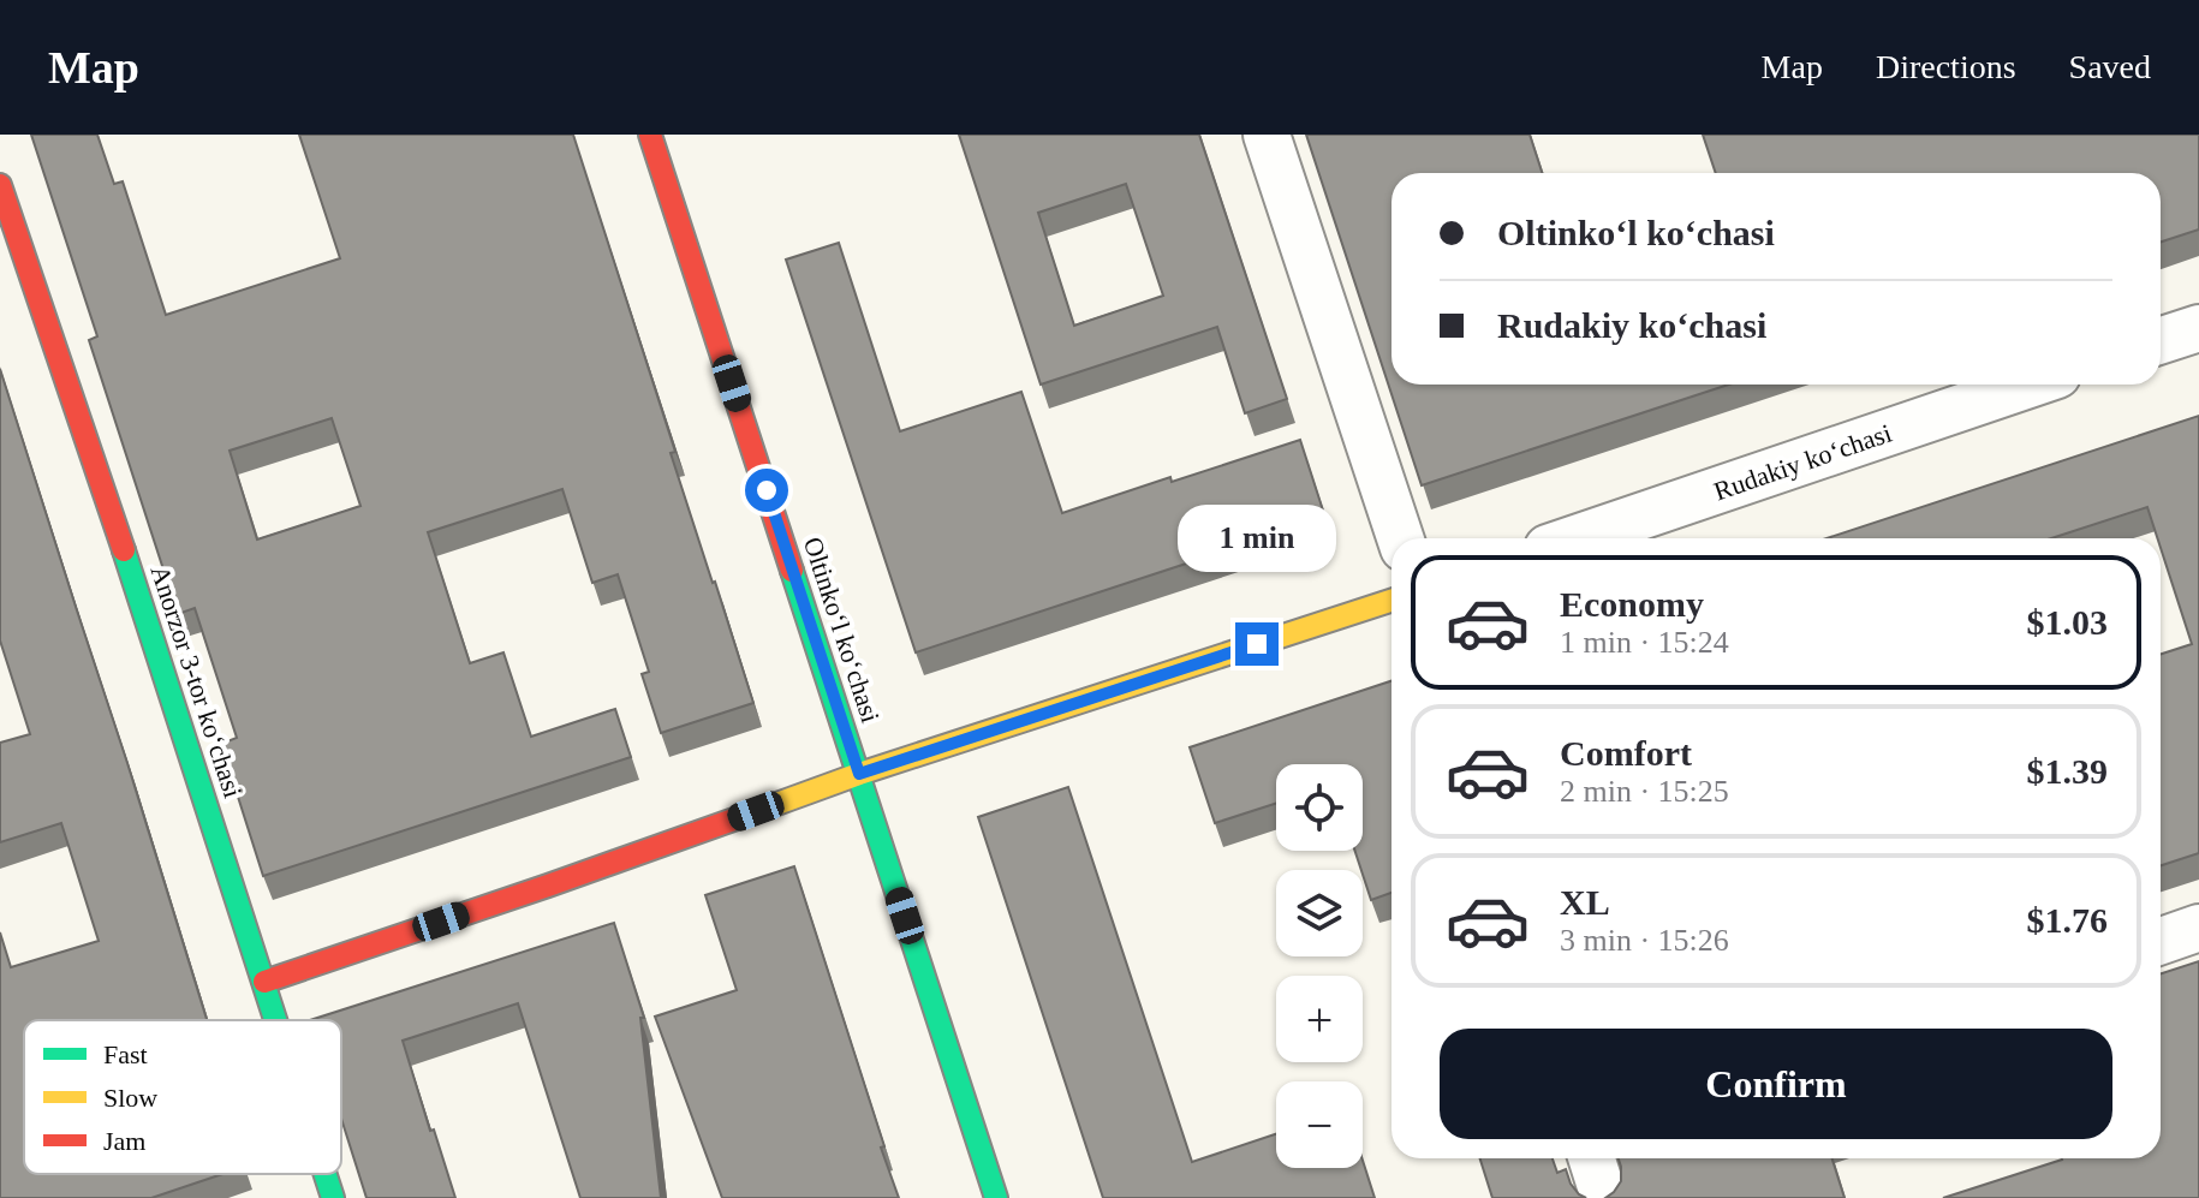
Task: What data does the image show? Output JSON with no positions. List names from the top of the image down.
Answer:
{
  "streets": {
    "street": ["Rudakiy koʻchasi", "Oltinkoʻl koʻchasi", "Anorzor 3-tor koʻchasi"]
  },
  "legend": ["Fast", "Slow", "Jam"],
  "page": {
    "header": "Map",
    "nav": ["Map", "Directions", "Saved"],
    "banner": ["Oltinkoʻl koʻchasi", "Rudakiy koʻchasi"],
    "bubble": "1 min",
    "list": [
      {
        "name": "Economy",
        "note": "1 min · 15:24",
        "value": "$1.03"
      },
      {
        "name": "Comfort",
        "note": "2 min · 15:25",
        "value": "$1.39"
      },
      {
        "name": "XL",
        "note": "3 min · 15:26",
        "value": "$1.76"
      }
    ],
    "map_buttons": ["+", "−"],
    "buttons": "Confirm"
  }
}
